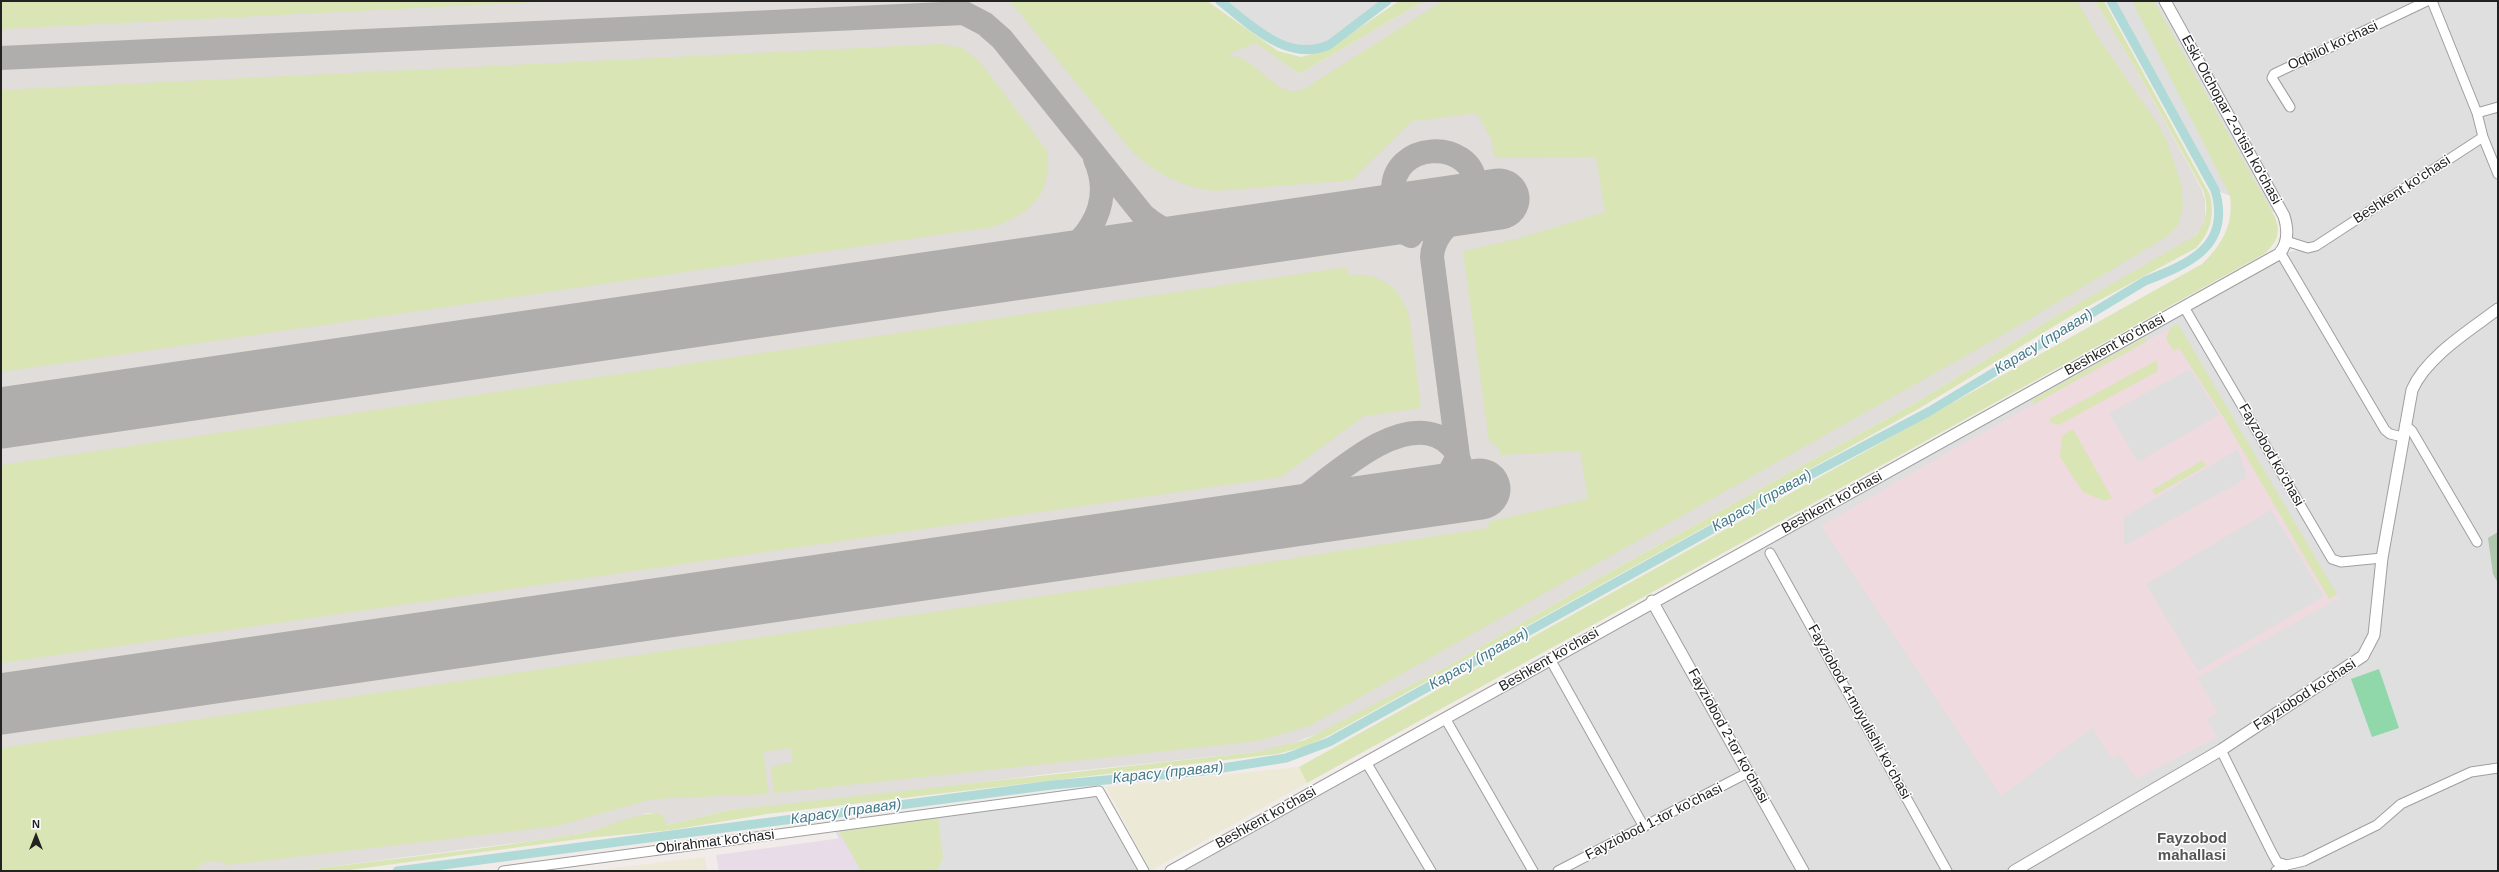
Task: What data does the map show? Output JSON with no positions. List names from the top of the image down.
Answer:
{
  "streets": {
    "street": [
      "Oqbilol ko'chasi",
      "Eski Otchopar 2-o'tish ko'chasi",
      "Beshkent ko'chasi",
      "Fayzobod ko'chasi",
      "Fayziobod ko'chasi",
      "Fayziobod 4-muyulishli koʻchasi",
      "Fayziobod 2-tor ko'chasi",
      "Fayziobod 1-tor ko'chasi",
      "Obirahmat ko'chasi"
    ]
  },
  "crossings": [
    ["Eski Otchopar 2-o'tish ko'chasi", "Beshkent ko'chasi"],
    ["Beshkent ko'chasi", "Fayzobod ko'chasi"],
    ["Beshkent ko'chasi", "Fayziobod 2-tor ko'chasi"],
    ["Fayzobod ko'chasi", "Fayziobod ko'chasi"],
    ["Fayziobod 2-tor ko'chasi", "Fayziobod 1-tor ko'chasi"]
  ],
  "districts": ["Fayzobod mahallasi"],
  "water": ["Карасу (правая)"],
  "north": "top"
}
